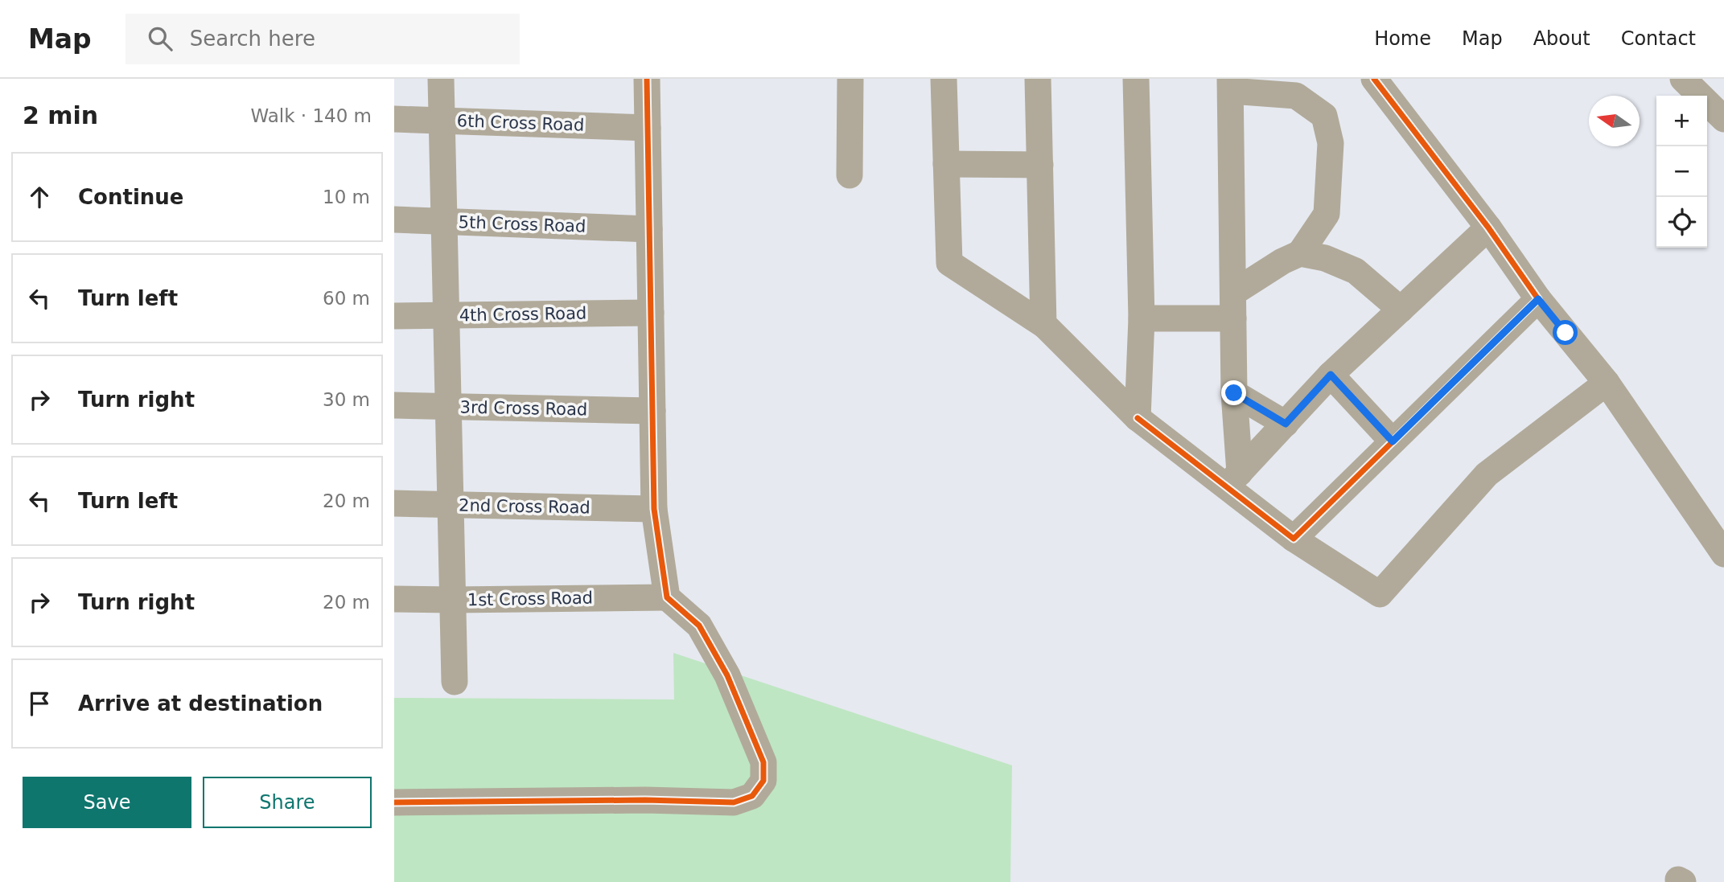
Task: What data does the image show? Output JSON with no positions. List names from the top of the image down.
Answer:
{
  "streets": {
    "street": [
      "6th Cross Road",
      "5th Cross Road",
      "4th Cross Road",
      "3rd Cross Road",
      "2nd Cross Road",
      "1st Cross Road"
    ]
  },
  "north": "left",
  "page": {
    "header": "Map",
    "search": "Search here",
    "nav": [
      "Home",
      "Map",
      "About",
      "Contact"
    ],
    "heading": ["2 min", "Walk · 140 m"],
    "map_buttons": ["+", "−"],
    "list": [
      ["Continue", "10 m"],
      ["Turn left", "60 m"],
      ["Turn right", "30 m"],
      ["Turn left", "20 m"],
      ["Turn right", "20 m"],
      "Arrive at destination"
    ],
    "buttons": ["Save", "Share"]
  }
}
